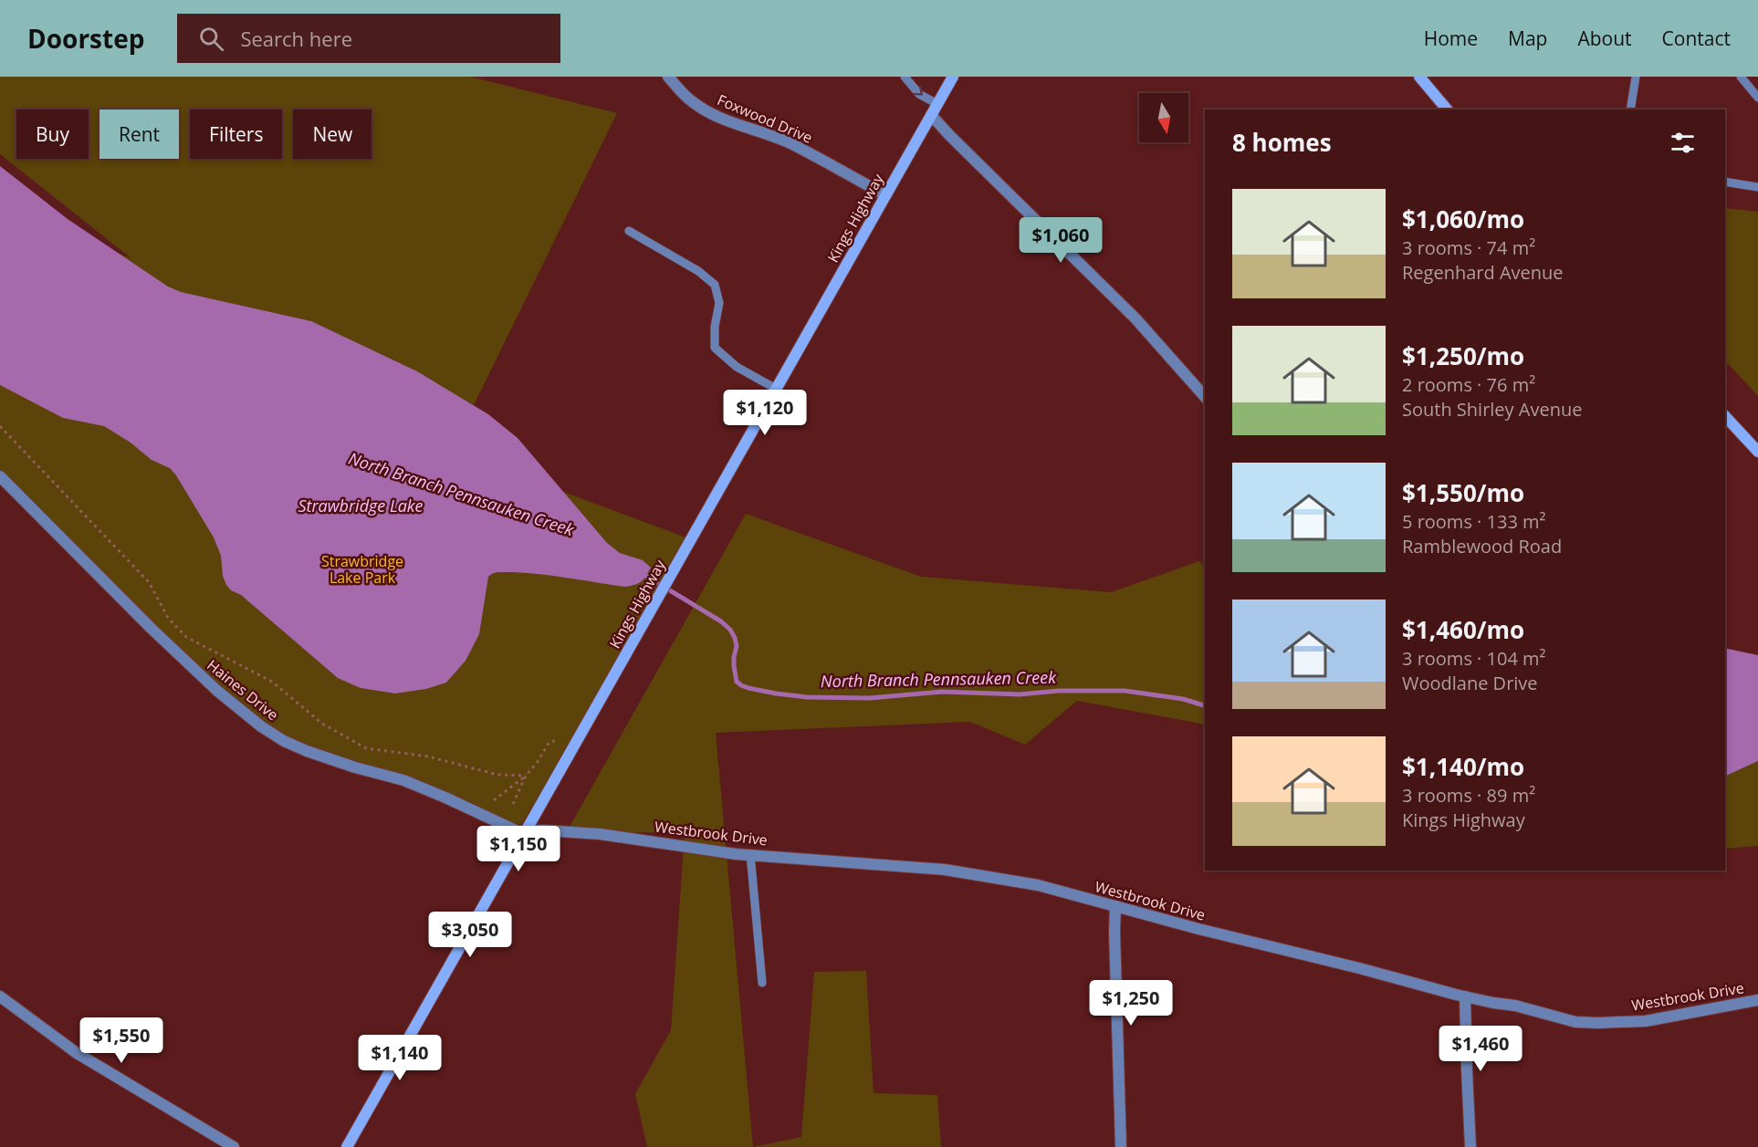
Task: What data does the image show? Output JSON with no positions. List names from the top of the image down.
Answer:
{
  "streets": {
    "main road": ["Kings Highway"],
    "street": ["Foxwood Drive", "Haines Drive", "Westbrook Drive"]
  },
  "crossings": [
    ["Foxwood Drive", "Kings Highway"],
    ["Kings Highway", "Haines Drive"],
    ["Kings Highway", "Westbrook Drive"],
    ["Haines Drive", "Westbrook Drive"]
  ],
  "water": ["North Branch Pennsauken Creek", "Strawbridge Lake"],
  "parks": ["Strawbridge Lake Park"],
  "north": "bottom",
  "page": {
    "header": "Doorstep",
    "search": "Search here",
    "nav": [
      "Home",
      "Map",
      "About",
      "Contact"
    ],
    "chip": [
      "Buy",
      "Rent",
      "Filters",
      "New"
    ],
    "heading": "8 homes",
    "list": [
      {
        "name": "$1,060/mo",
        "note": "3 rooms · 74 m² · Regenhard Avenue"
      },
      {
        "name": "$1,250/mo",
        "note": "2 rooms · 76 m² · South Shirley Avenue"
      },
      {
        "name": "$1,550/mo",
        "note": "5 rooms · 133 m² · Ramblewood Road"
      },
      {
        "name": "$1,460/mo",
        "note": "3 rooms · 104 m² · Woodlane Drive"
      },
      {
        "name": "$1,140/mo",
        "note": "3 rooms · 89 m² · Kings Highway"
      }
    ],
    "price": [
      "$1,060",
      "$1,120",
      "$1,150",
      "$3,050",
      "$1,250",
      "$1,550",
      "$1,460",
      "$1,140"
    ]
  }
}
